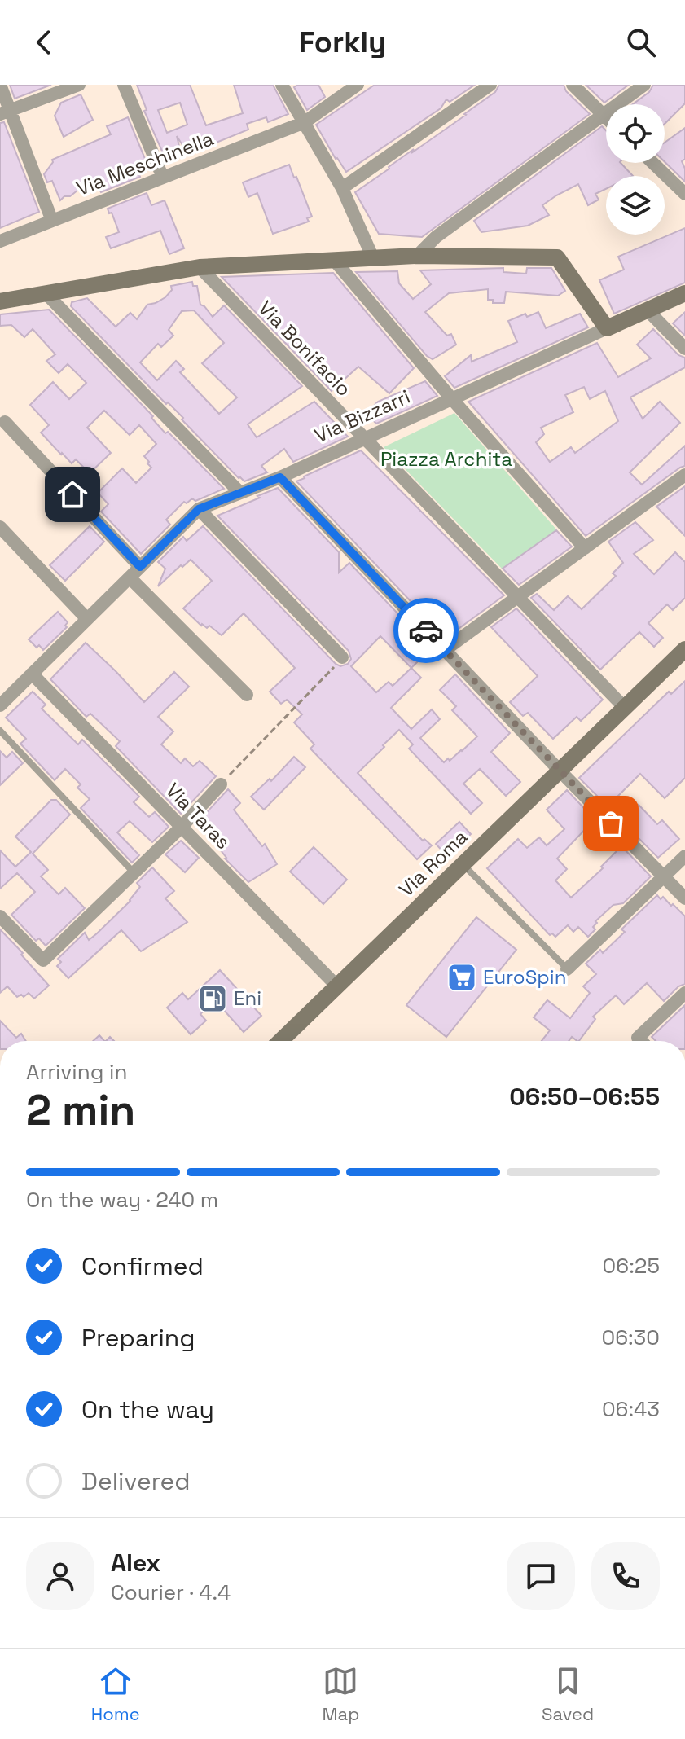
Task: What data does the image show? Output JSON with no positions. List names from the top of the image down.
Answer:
{
  "streets": {
    "street": [
      "Via Meschinella",
      "Via Bonifacio",
      "Via Bizzarri",
      "Via Taras",
      "Via Roma"
    ]
  },
  "crossings": [
    ["Via Bonifacio", "Via Bizzarri"],
    ["Via Bizzarri", "Via Taras"],
    ["Via Taras", "Via Roma"]
  ],
  "parks": ["Piazza Archita"],
  "places": {
    "supermarket": ["EuroSpin"],
    "fuel station": ["Eni"]
  },
  "page": {
    "header": "Forkly",
    "heading": ["2 min", "Arriving in", "06:50–06:55"],
    "panel": ["Alex", "Courier · 4.4"],
    "bar": "On the way · 240 m",
    "list": [
      ["Confirmed", "06:25"],
      ["Preparing", "06:30"],
      ["On the way", "06:43"],
      "Delivered"
    ],
    "tabs": ["Home", "Map", "Saved"]
  }
}
